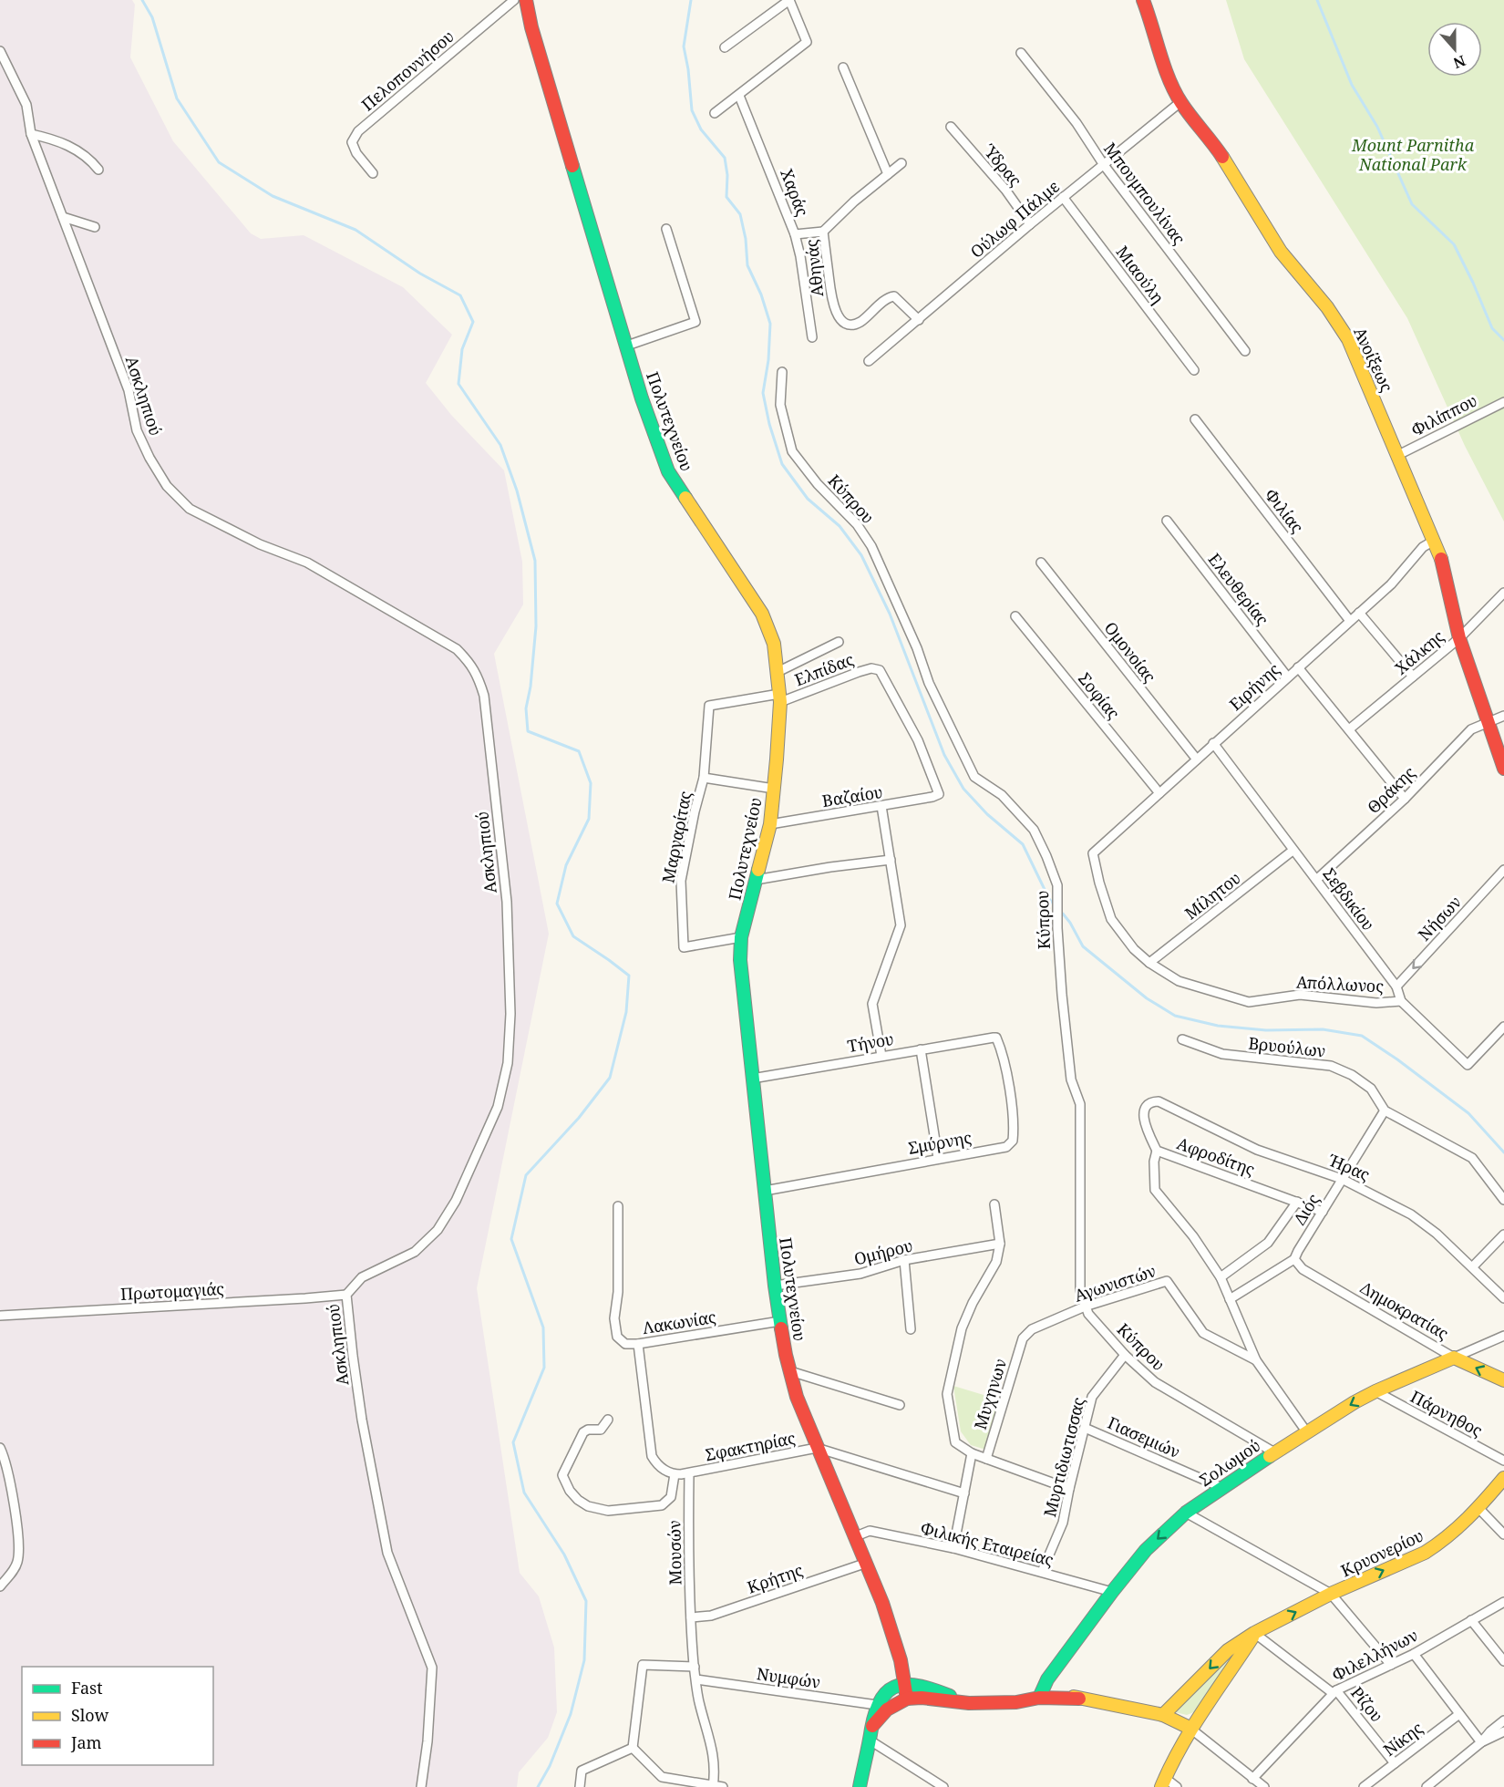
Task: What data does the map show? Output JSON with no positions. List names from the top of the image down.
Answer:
{
  "streets": {
    "street": [
      "Πελοποννήσου",
      "Ύδρας",
      "Χαράς",
      "Μπουμπουλίνας",
      "Ούλωφ Πάλμε",
      "Αθηνάς",
      "Μιαούλη",
      "Ανοίξεως",
      "Ασκληπιού",
      "Φιλίππου",
      "Πολυτεχνείου",
      "Κύπρου",
      "Φιλίας",
      "Ελευθερίας",
      "Ομονοίας",
      "Χάλκης",
      "Ελπίδας",
      "Ειρήνης",
      "Σοφίας",
      "Θράκης",
      "Βαζαίου",
      "Μαργαρίτας",
      "Μίλητου",
      "Σεβδικίου",
      "Νήσων",
      "Απόλλωνος",
      "Τήνου",
      "Βρυούλων",
      "Σμύρνης",
      "Αφροδίτης",
      "Ήρας",
      "Διός",
      "Ομήρου",
      "Αγωνιστών",
      "Πρωτομαγιάς",
      "Δημοκρατίας",
      "Λακωνίας",
      "Μυχηνων",
      "Πάρνηθος",
      "Γιασεμιών",
      "Σφακτηρίας",
      "Μυρτιδιωτισσας",
      "Σολωμού",
      "Φιλικής Εταιρείας",
      "Μουσών",
      "Κρυονερίου",
      "Κρήτης",
      "Φιλελλήνων",
      "Νυμφών",
      "Ρίζου",
      "Νίκης"
    ]
  },
  "crossings": [
    ["Ύδρας", "Ούλωφ Πάλμε"],
    ["Μπουμπουλίνας", "Ούλωφ Πάλμε"],
    ["Ούλωφ Πάλμε", "Αθηνάς"],
    ["Ούλωφ Πάλμε", "Μιαούλη"],
    ["Ούλωφ Πάλμε", "Ανοίξεως"],
    ["Ανοίξεως", "Φιλίππου"],
    ["Ανοίξεως", "Χάλκης"],
    ["Ανοίξεως", "Ειρήνης"],
    ["Ανοίξεως", "Θράκης"],
    ["Ασκληπιού", "Πρωτομαγιάς"],
    ["Πολυτεχνείου", "Ελπίδας"],
    ["Πολυτεχνείου", "Βαζαίου"],
    ["Πολυτεχνείου", "Μαργαρίτας"],
    ["Πολυτεχνείου", "Τήνου"],
    ["Πολυτεχνείου", "Σμύρνης"],
    ["Πολυτεχνείου", "Ομήρου"],
    ["Πολυτεχνείου", "Λακωνίας"],
    ["Πολυτεχνείου", "Σφακτηρίας"],
    ["Πολυτεχνείου", "Φιλικής Εταιρείας"],
    ["Πολυτεχνείου", "Κρήτης"],
    ["Κύπρου", "Αγωνιστών"],
    ["Κύπρου", "Μυρτιδιωτισσας"],
    ["Κύπρου", "Σολωμού"],
    ["Φιλίας", "Ειρήνης"],
    ["Ελευθερίας", "Ειρήνης"],
    ["Ομονοίας", "Ειρήνης"],
    ["Ελπίδας", "Βαζαίου"],
    ["Ελπίδας", "Μαργαρίτας"],
    ["Ειρήνης", "Σοφίας"],
    ["Ειρήνης", "Σεβδικίου"],
    ["Ειρήνης", "Απόλλωνος"],
    ["Θράκης", "Σεβδικίου"],
    ["Μίλητου", "Σεβδικίου"],
    ["Μίλητου", "Απόλλωνος"],
    ["Σεβδικίου", "Νήσων"],
    ["Σεβδικίου", "Απόλλωνος"],
    ["Τήνου", "Σμύρνης"],
    ["Βρυούλων", "Διός"],
    ["Αφροδίτης", "Ήρας"],
    ["Αφροδίτης", "Διός"],
    ["Ήρας", "Διός"],
    ["Διός", "Δημοκρατίας"],
    ["Αγωνιστών", "Μυχηνων"],
    ["Δημοκρατίας", "Σολωμού"],
    ["Πάρνηθος", "Σολωμού"],
    ["Γιασεμιών", "Μυρτιδιωτισσας"],
    ["Γιασεμιών", "Σολωμού"],
    ["Σφακτηρίας", "Μουσών"],
    ["Μυρτιδιωτισσας", "Φιλικής Εταιρείας"],
    ["Σολωμού", "Φιλικής Εταιρείας"],
    ["Μουσών", "Κρήτης"],
    ["Μουσών", "Νυμφών"],
    ["Κρυονερίου", "Ρίζου"],
    ["Φιλελλήνων", "Ρίζου"],
    ["Ρίζου", "Νίκης"]
  ],
  "one_way": ["Νήσων"],
  "parks": ["Mount Parnitha National Park"],
  "legend": ["Fast", "Slow", "Jam"],
  "north": "bottom"
}
